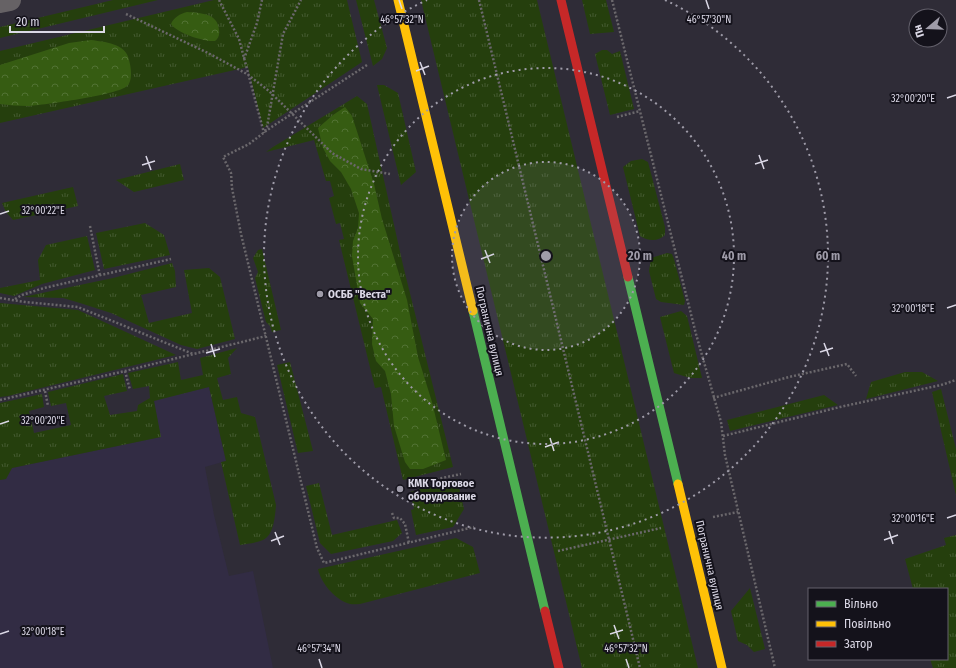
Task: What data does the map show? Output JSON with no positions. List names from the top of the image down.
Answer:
{
  "streets": {
    "main road": ["Погранична вулиця"]
  },
  "places": ["ОСББ \"Веста\"", "КМК Торговое оборудование"],
  "legend": ["Вільно", "Повільно", "Затор"],
  "scale_bar": "20 m",
  "north": "left",
  "coordinates": [
    "46°57'32\"N",
    "46°57'30\"N",
    "32°00'20\"E",
    "32°00'22\"E",
    "32°00'18\"E",
    "32°00'16\"E",
    "46°57'34\"N"
  ],
  "rings": ["20 m", "40 m", "60 m"]
}
